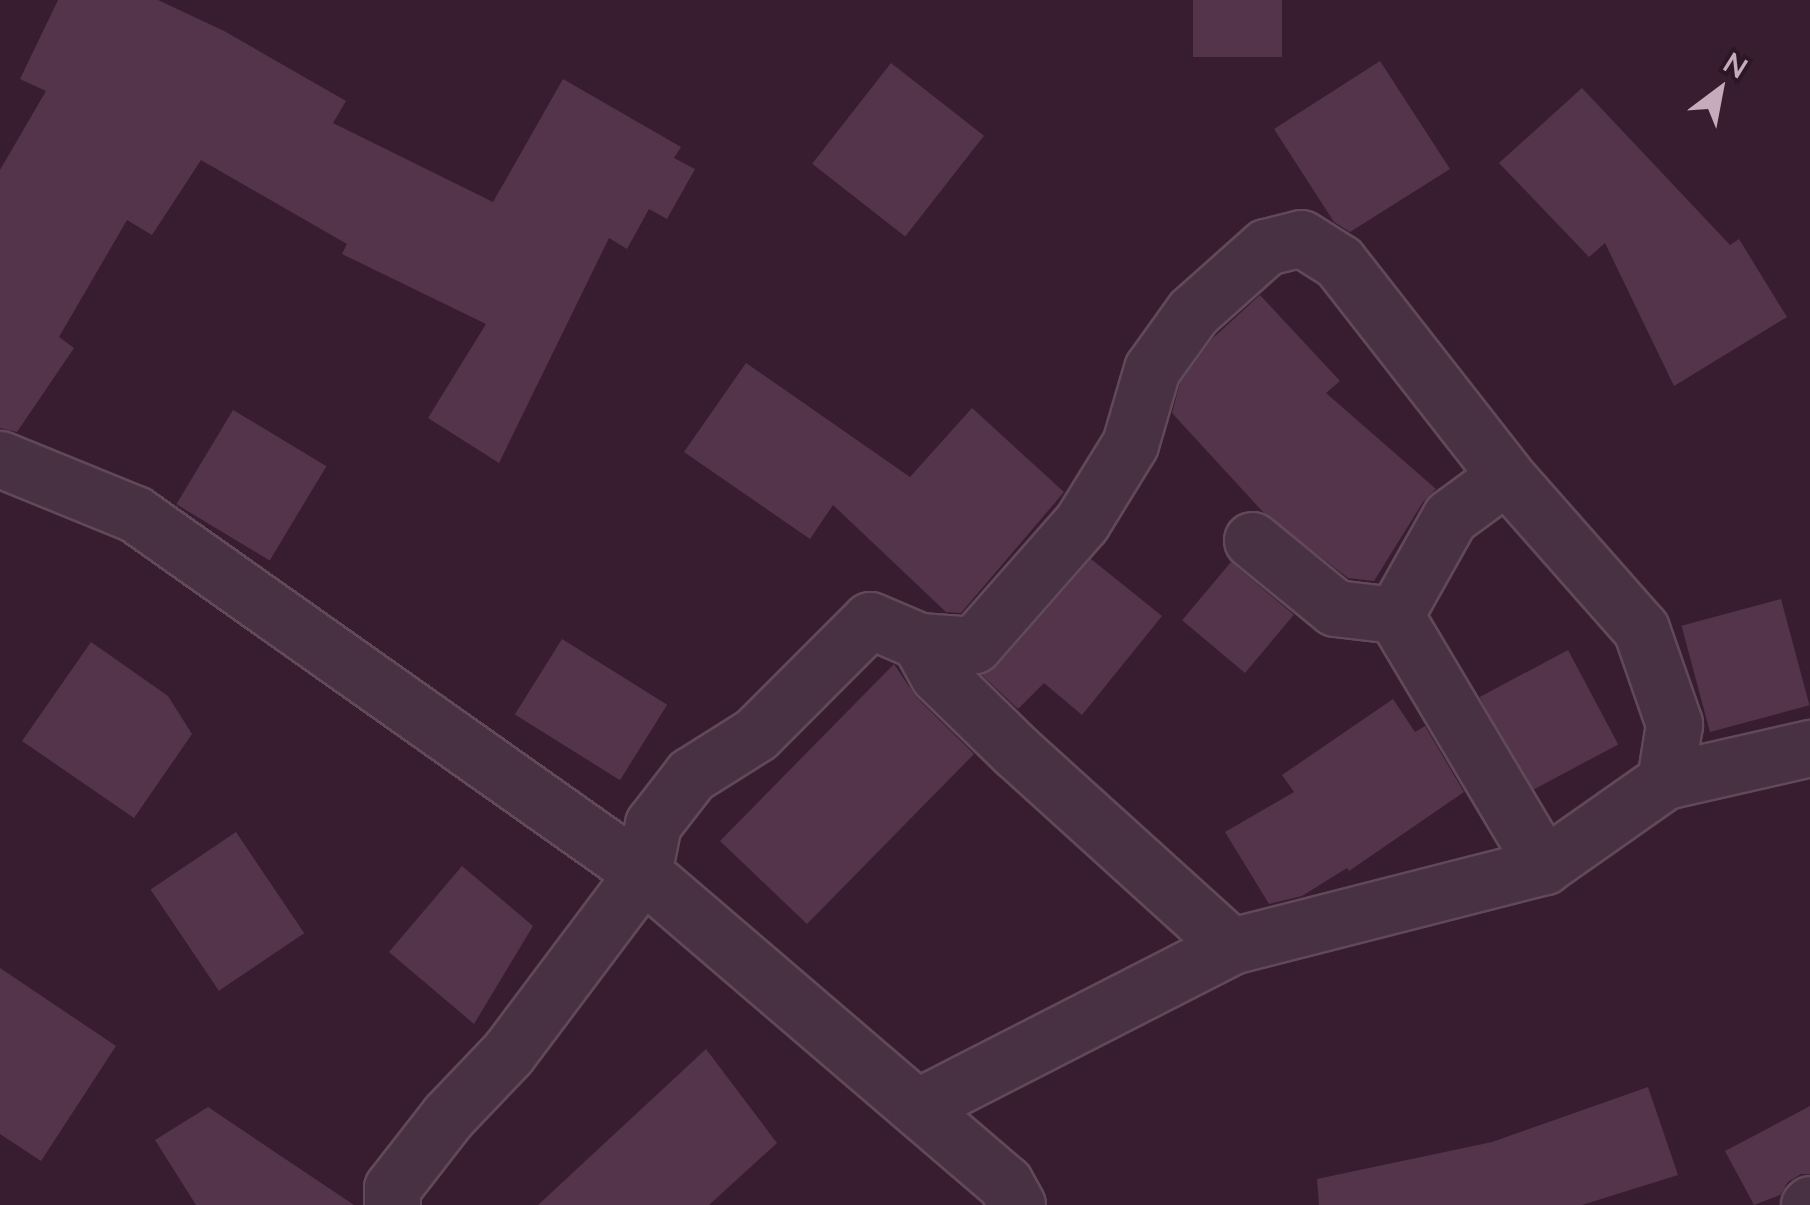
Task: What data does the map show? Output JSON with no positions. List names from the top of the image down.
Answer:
{
  "north": "top right"
}
